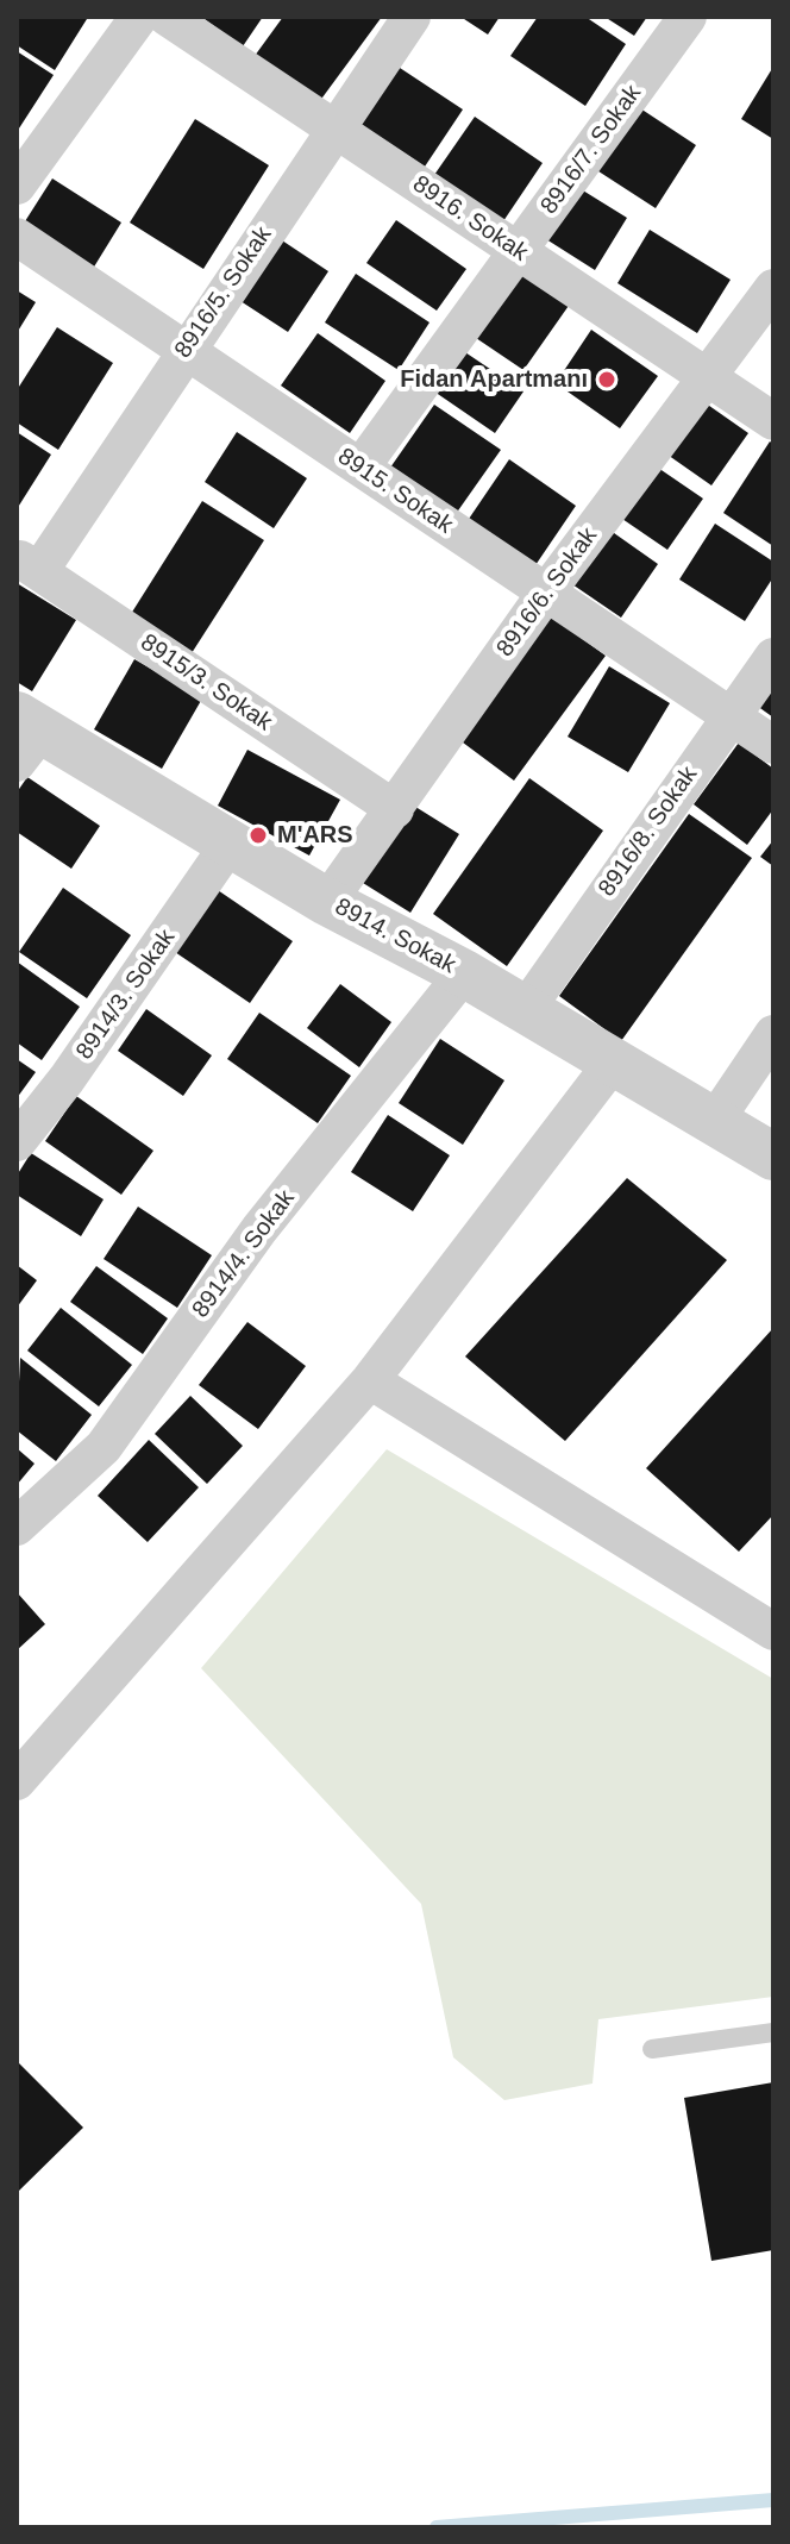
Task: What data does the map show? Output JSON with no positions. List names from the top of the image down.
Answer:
{
  "streets": {
    "street": [
      "8916/7. Sokak",
      "8916. Sokak",
      "8916/5. Sokak",
      "8915. Sokak",
      "8916/6. Sokak",
      "8915/3. Sokak",
      "8916/8. Sokak",
      "8914. Sokak",
      "8914/3. Sokak",
      "8914/4. Sokak"
    ]
  },
  "crossings": [
    ["8916/7. Sokak", "8916. Sokak"],
    ["8916/7. Sokak", "8915. Sokak"],
    ["8916. Sokak", "8916/5. Sokak"],
    ["8916. Sokak", "8916/6. Sokak"],
    ["8916/5. Sokak", "8915. Sokak"],
    ["8916/5. Sokak", "8915/3. Sokak"],
    ["8915. Sokak", "8916/6. Sokak"],
    ["8915. Sokak", "8916/8. Sokak"],
    ["8916/6. Sokak", "8915/3. Sokak"],
    ["8916/6. Sokak", "8914. Sokak"],
    ["8916/8. Sokak", "8914. Sokak"],
    ["8914. Sokak", "8914/3. Sokak"],
    ["8914. Sokak", "8914/4. Sokak"]
  ],
  "places": ["Fidan Apartmanı", "M'ARS"]
}
